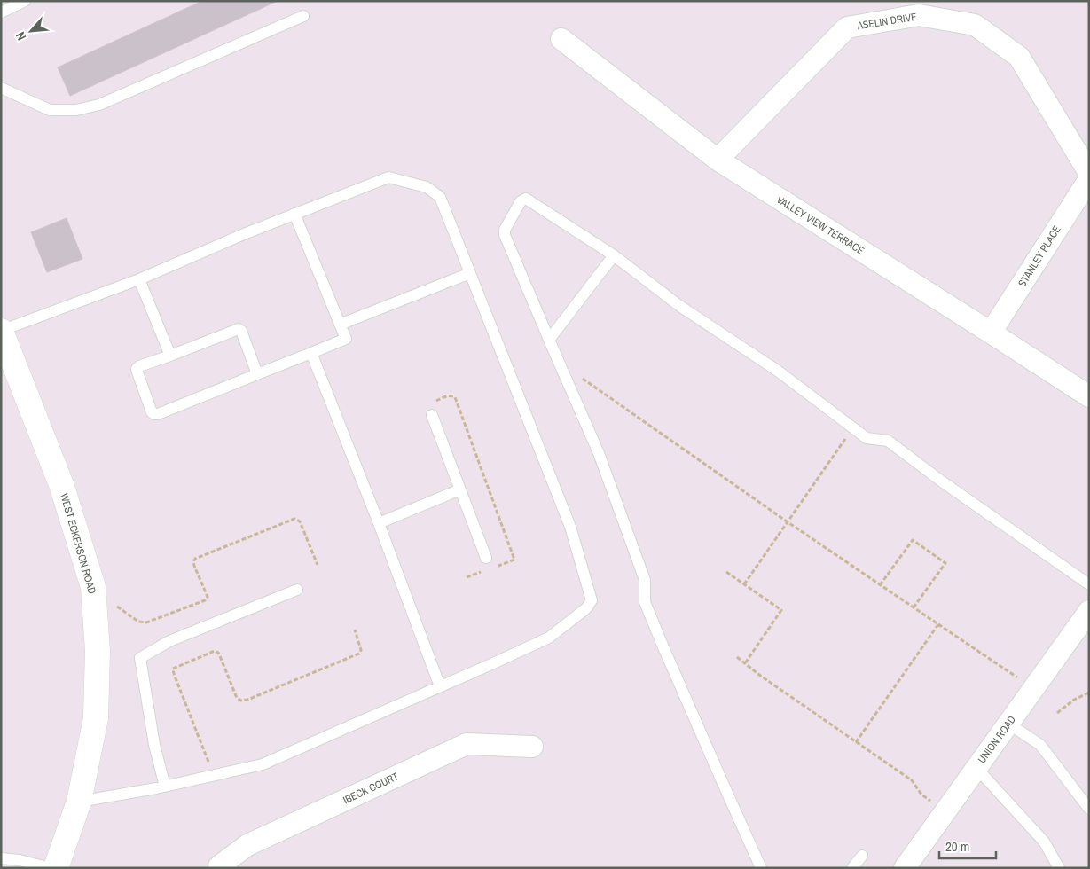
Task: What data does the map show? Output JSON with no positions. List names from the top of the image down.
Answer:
{
  "streets": {
    "street": [
      "ASELIN DRIVE",
      "VALLEY VIEW TERRACE",
      "STANLEY PLACE",
      "WEST ECKERSON ROAD",
      "UNION ROAD",
      "IBECK COURT"
    ]
  },
  "crossings": [
    ["ASELIN DRIVE", "VALLEY VIEW TERRACE"],
    ["VALLEY VIEW TERRACE", "STANLEY PLACE"]
  ],
  "scale_bar": "20 m",
  "north": "bottom left"
}
